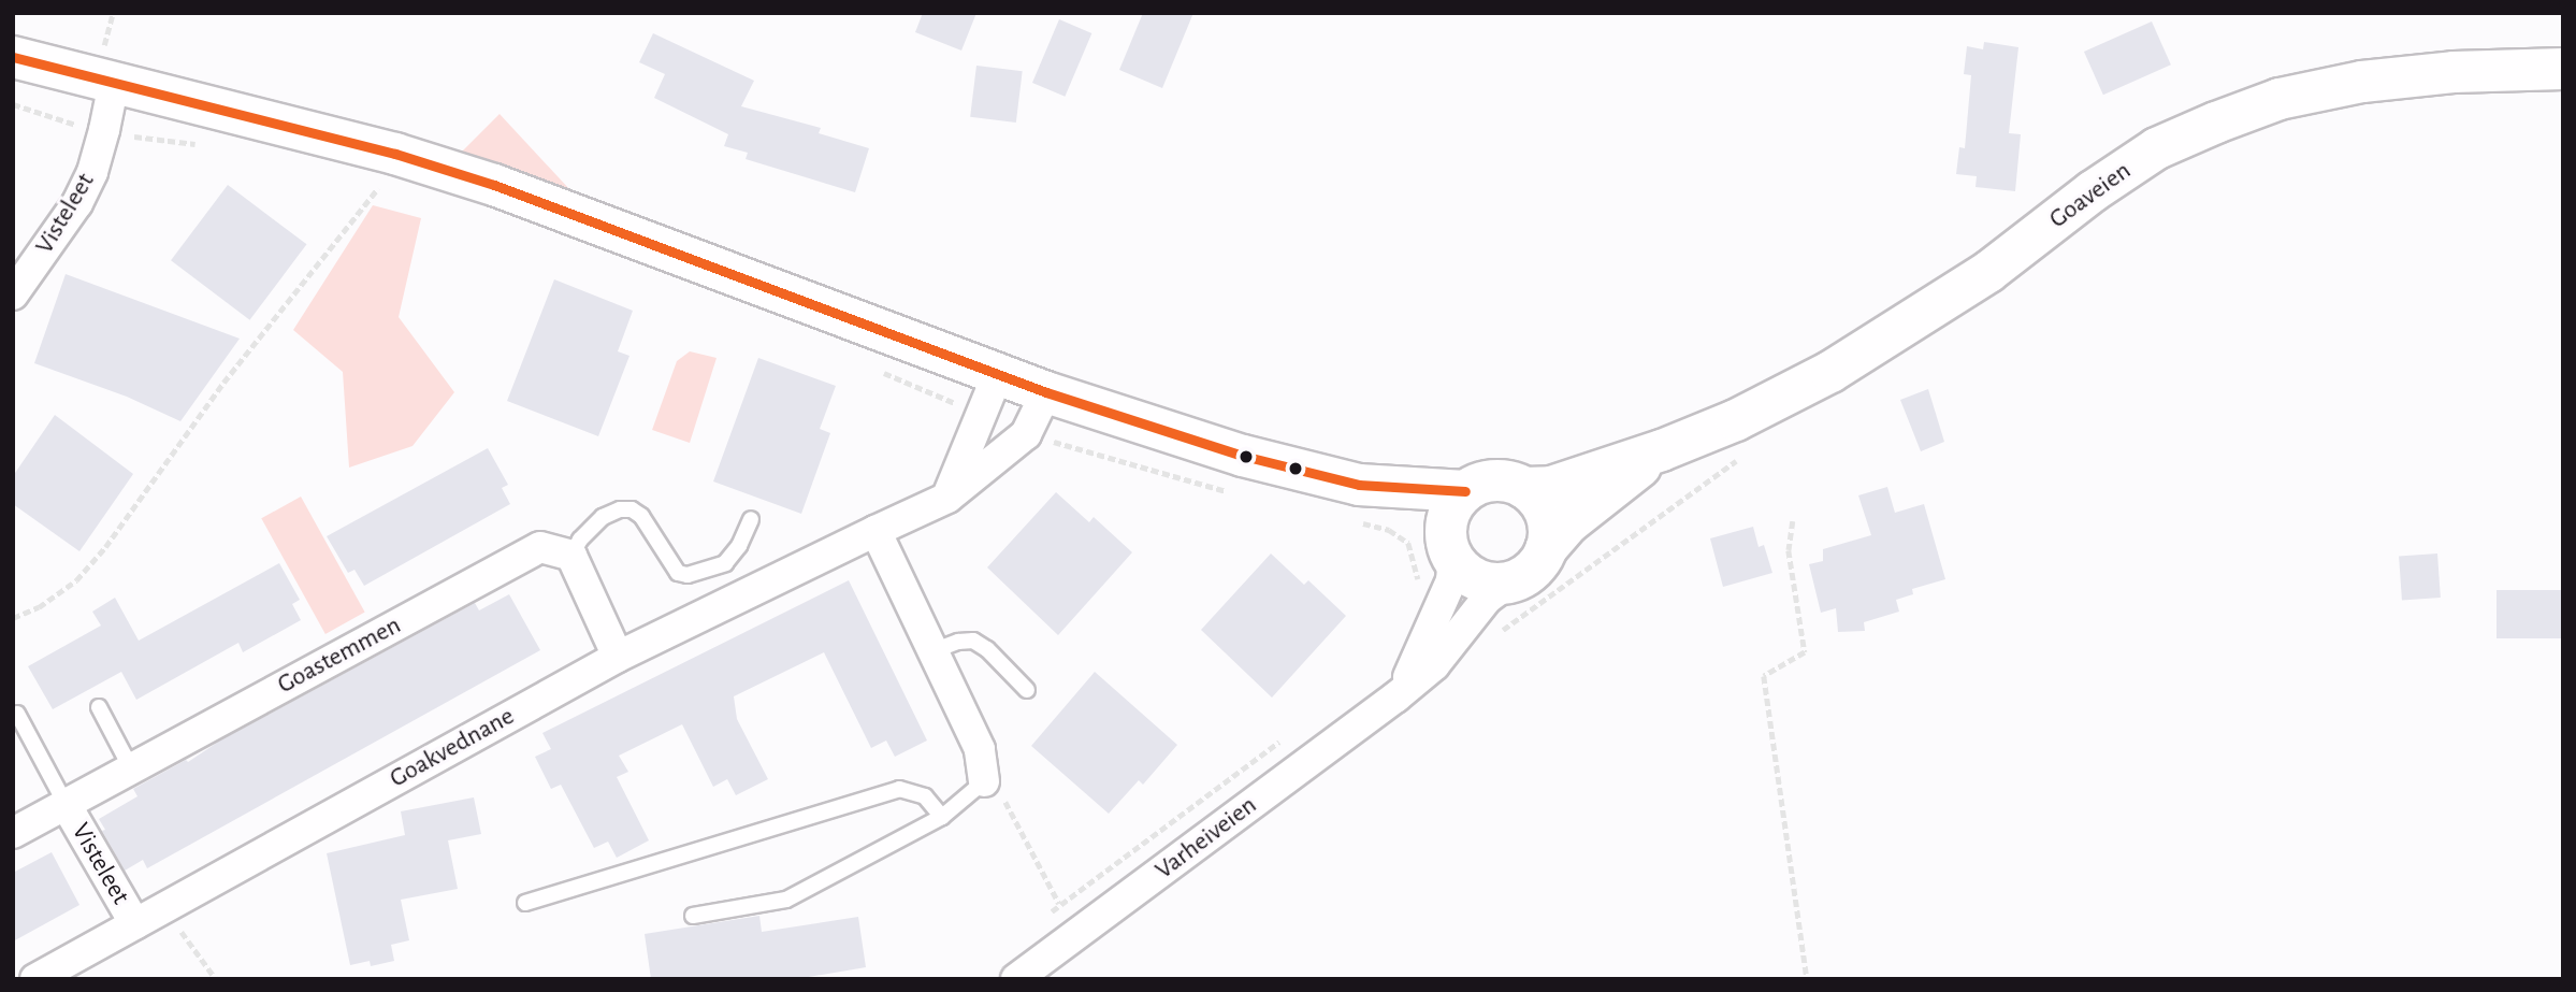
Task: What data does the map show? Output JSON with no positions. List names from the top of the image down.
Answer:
{
  "streets": {
    "main road": ["Goaveien"],
    "street": [
      "Visteleet",
      "Goastemmen",
      "Goakvednane",
      "Varheiveien"
    ]
  },
  "crossings": [
    ["Goaveien", "Varheiveien"],
    ["Visteleet", "Goastemmen"],
    ["Visteleet", "Goakvednane"]
  ]
}
